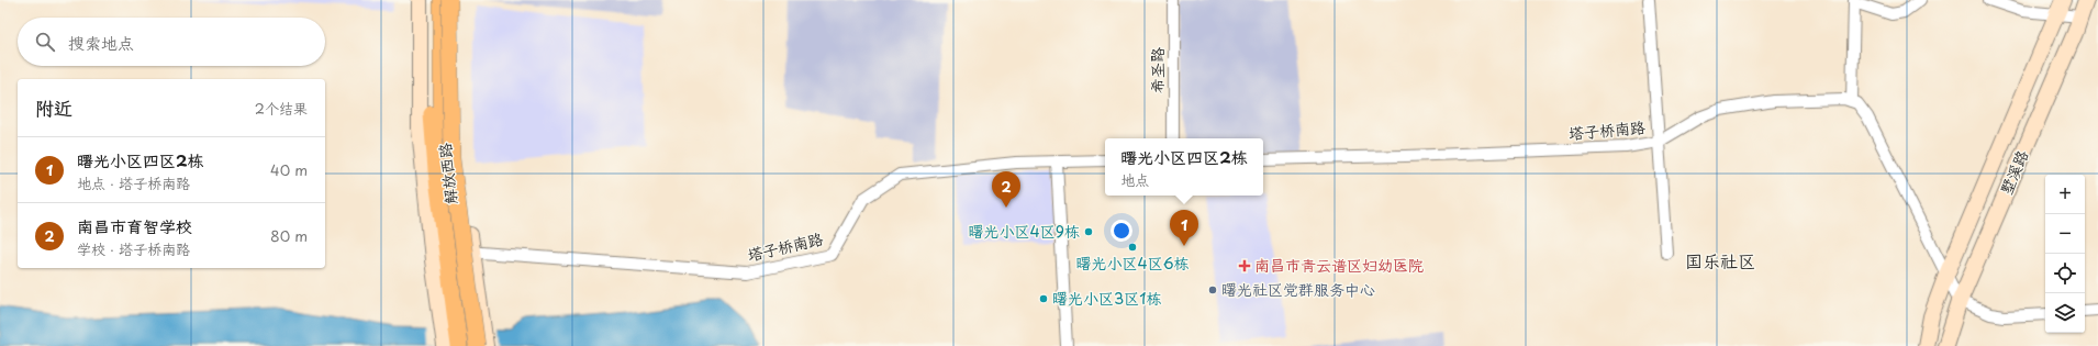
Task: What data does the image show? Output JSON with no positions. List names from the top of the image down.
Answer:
{
  "streets": {
    "main road": ["解放西路"],
    "street": ["希圣路", "塔子桥南路", "墅溪路"]
  },
  "crossings": [
    ["塔子桥南路", "解放西路"]
  ],
  "districts": ["国乐社区"],
  "places": {
    "other": [
      "曙光小区4区9栋",
      "曙光小区4区6栋",
      "曙光社区党群服务中心",
      "曙光小区3区1栋"
    ],
    "health": ["南昌市青云谱区妇幼医院"]
  },
  "page": {
    "search": "搜索地点",
    "heading": ["附近", "2个结果"],
    "list": [
      {
        "mark": "1",
        "name": "曙光小区四区2栋",
        "note": "地点 · 塔子桥南路",
        "value": "40 m"
      },
      {
        "mark": "2",
        "name": "南昌市育智学校",
        "note": "学校 · 塔子桥南路",
        "value": "80 m"
      }
    ],
    "popup": ["曙光小区四区2栋", "地点"],
    "pins": ["2", "1"],
    "map_buttons": ["+", "−"]
  }
}
